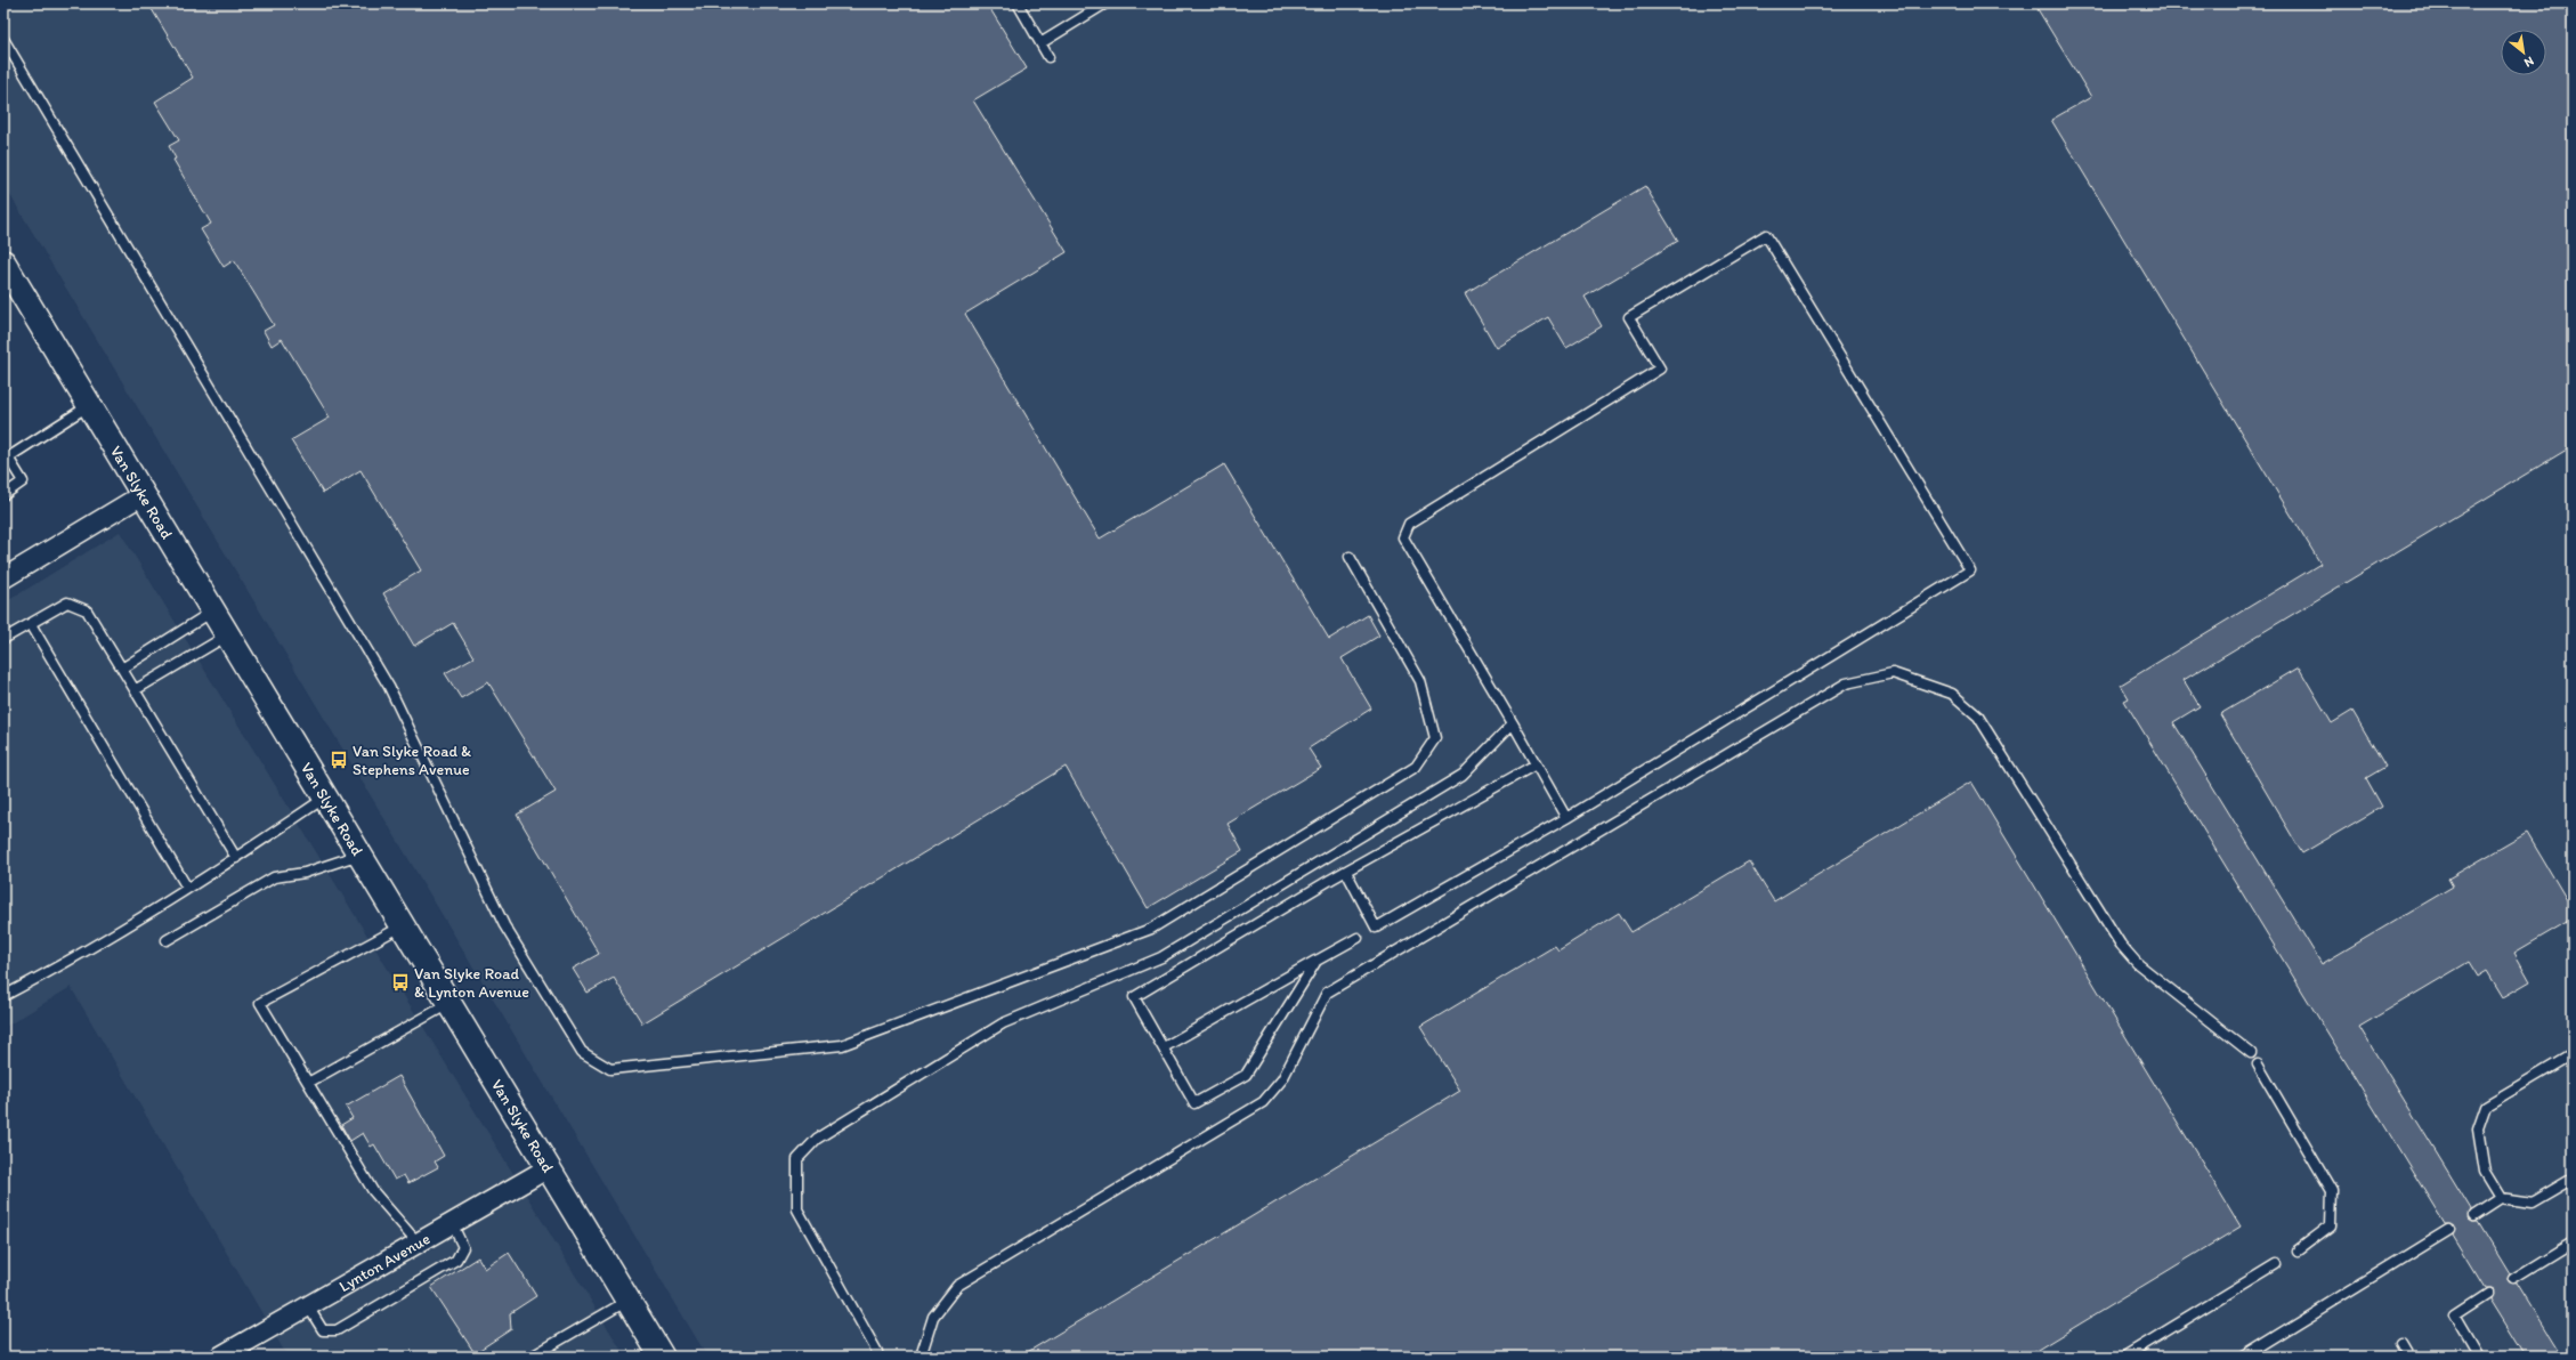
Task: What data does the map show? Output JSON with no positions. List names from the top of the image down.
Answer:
{
  "streets": {
    "street": ["Van Slyke Road", "Lynton Avenue"]
  },
  "crossings": [
    ["Van Slyke Road", "Lynton Avenue"]
  ],
  "places": {
    "bus stop": ["Van Slyke Road & Stephens Avenue", "Van Slyke Road & Lynton Avenue"]
  },
  "north": "bottom right"
}
